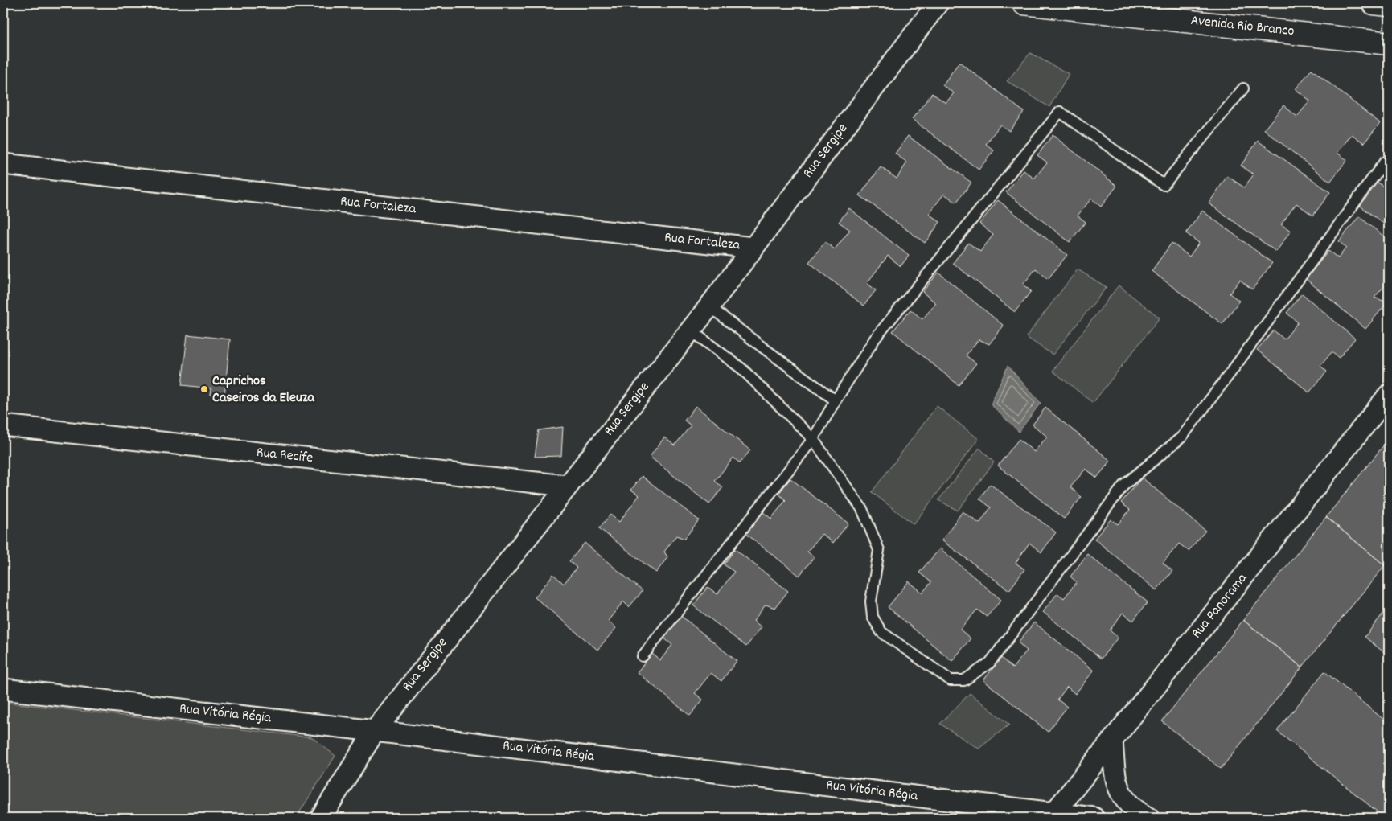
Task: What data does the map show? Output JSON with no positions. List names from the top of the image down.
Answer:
{
  "streets": {
    "street": [
      "Avenida Rio Branco",
      "Rua Sergipe",
      "Rua Fortaleza",
      "Rua Recife",
      "Rua Panorama",
      "Rua Vitória Régia"
    ]
  },
  "crossings": [
    ["Rua Sergipe", "Rua Fortaleza"],
    ["Rua Sergipe", "Rua Recife"],
    ["Rua Sergipe", "Rua Vitória Régia"],
    ["Rua Panorama", "Rua Vitória Régia"]
  ],
  "places": ["Caprichos Caseiros da Eleuza"]
}
